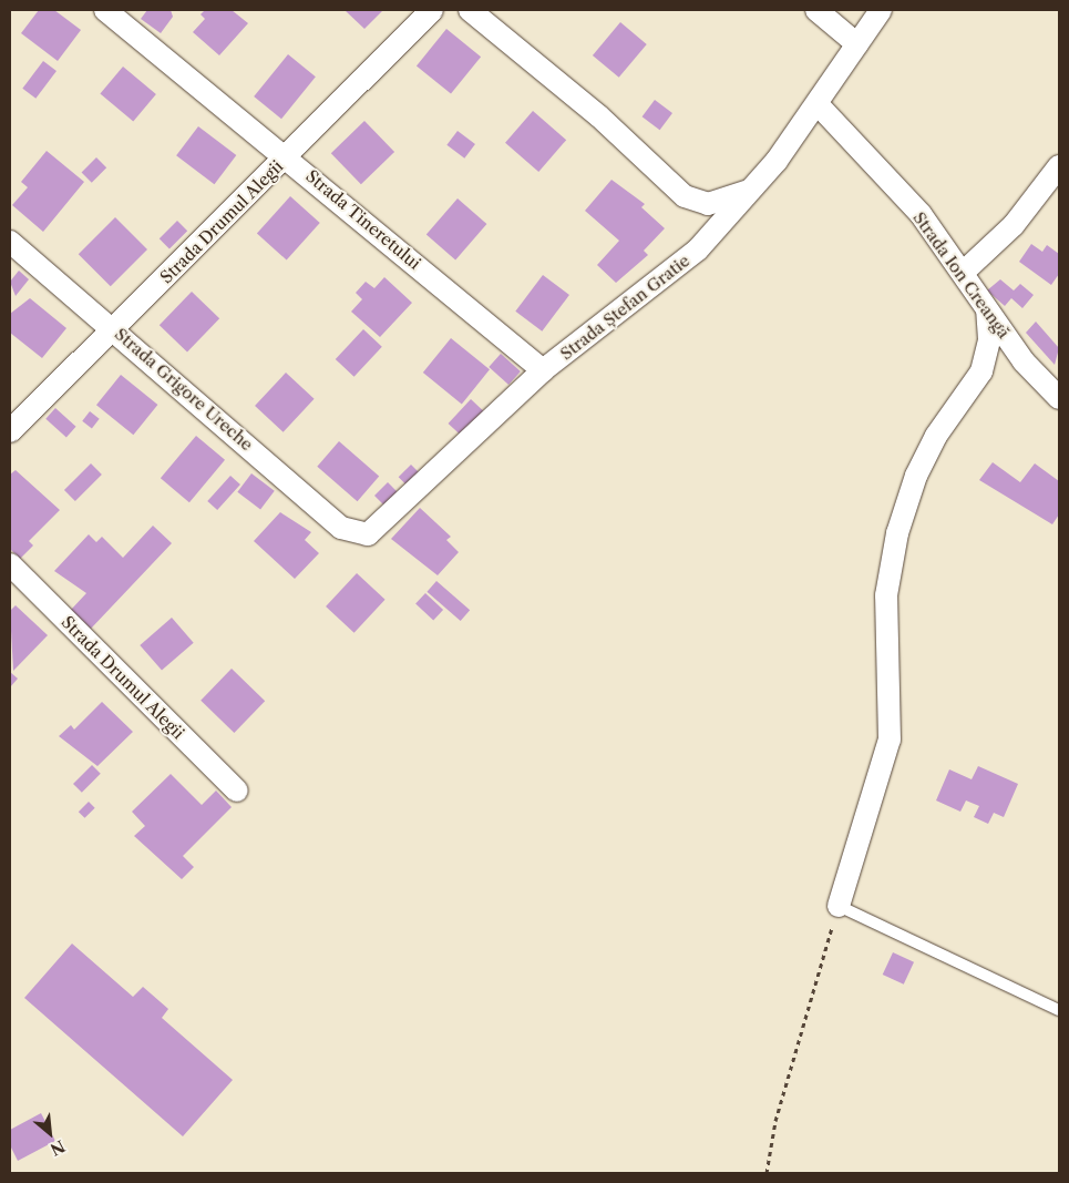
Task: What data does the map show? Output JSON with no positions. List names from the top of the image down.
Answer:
{
  "streets": {
    "street": [
      "Strada Tineretului",
      "Strada Drumul Alegii",
      "Strada Ion Creangă",
      "Strada Ștefan Gratie",
      "Strada Grigore Ureche"
    ]
  },
  "crossings": [
    ["Strada Tineretului", "Strada Drumul Alegii"],
    ["Strada Tineretului", "Strada Ștefan Gratie"],
    ["Strada Drumul Alegii", "Strada Grigore Ureche"],
    ["Strada Ion Creangă", "Strada Ștefan Gratie"],
    ["Strada Ștefan Gratie", "Strada Grigore Ureche"]
  ],
  "north": "bottom right"
}
